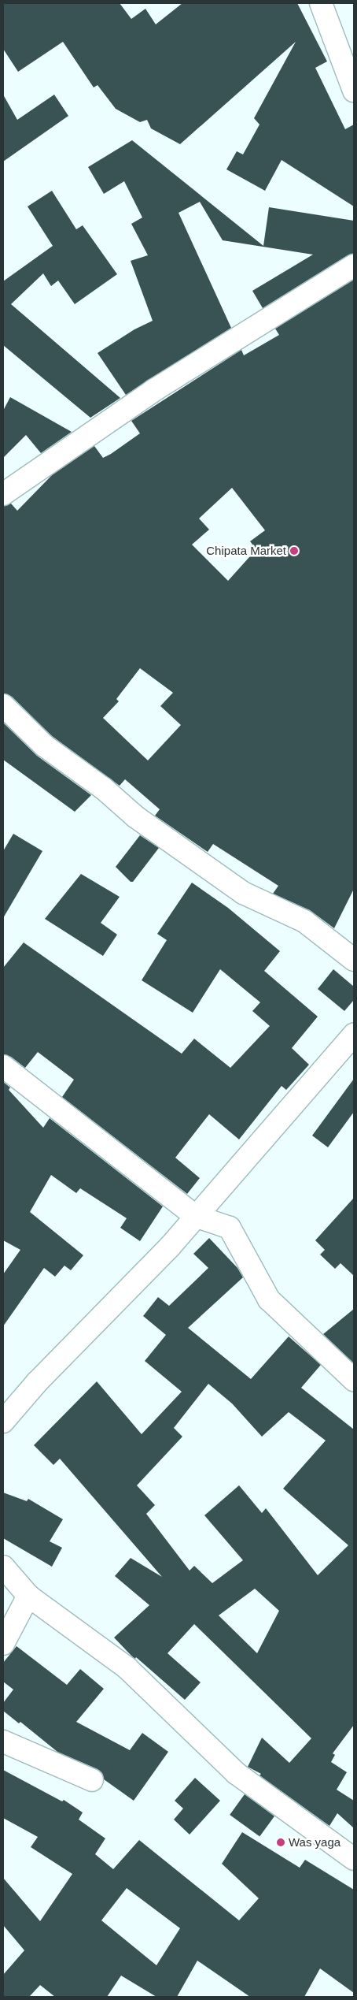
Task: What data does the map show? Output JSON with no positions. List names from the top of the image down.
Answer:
{
  "places": ["Chipata Market", "Was yaga"]
}
